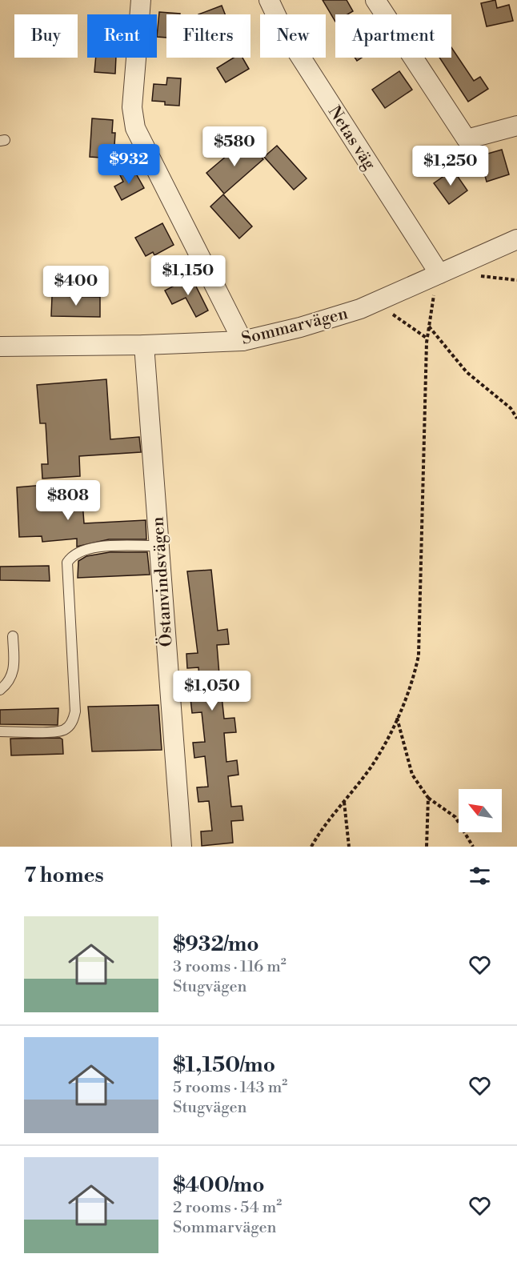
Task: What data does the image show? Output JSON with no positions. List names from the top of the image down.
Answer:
{
  "streets": {
    "street": ["Netas väg", "Sommarvägen", "Östanvindsvägen"]
  },
  "crossings": [
    ["Netas väg", "Sommarvägen"],
    ["Sommarvägen", "Östanvindsvägen"]
  ],
  "north": "top left",
  "page": {
    "chip": [
      "Buy",
      "Rent",
      "Filters",
      "New",
      "Apartment"
    ],
    "price": [
      "$580",
      "$932",
      "$1,250",
      "$1,150",
      "$400",
      "$808",
      "$1,050"
    ],
    "heading": "7 homes",
    "list": [
      {
        "name": "$932/mo",
        "note": "3 rooms · 116 m² · Stugvägen"
      },
      {
        "name": "$1,150/mo",
        "note": "5 rooms · 143 m² · Stugvägen"
      },
      {
        "name": "$400/mo",
        "note": "2 rooms · 54 m² · Sommarvägen"
      }
    ]
  }
}
